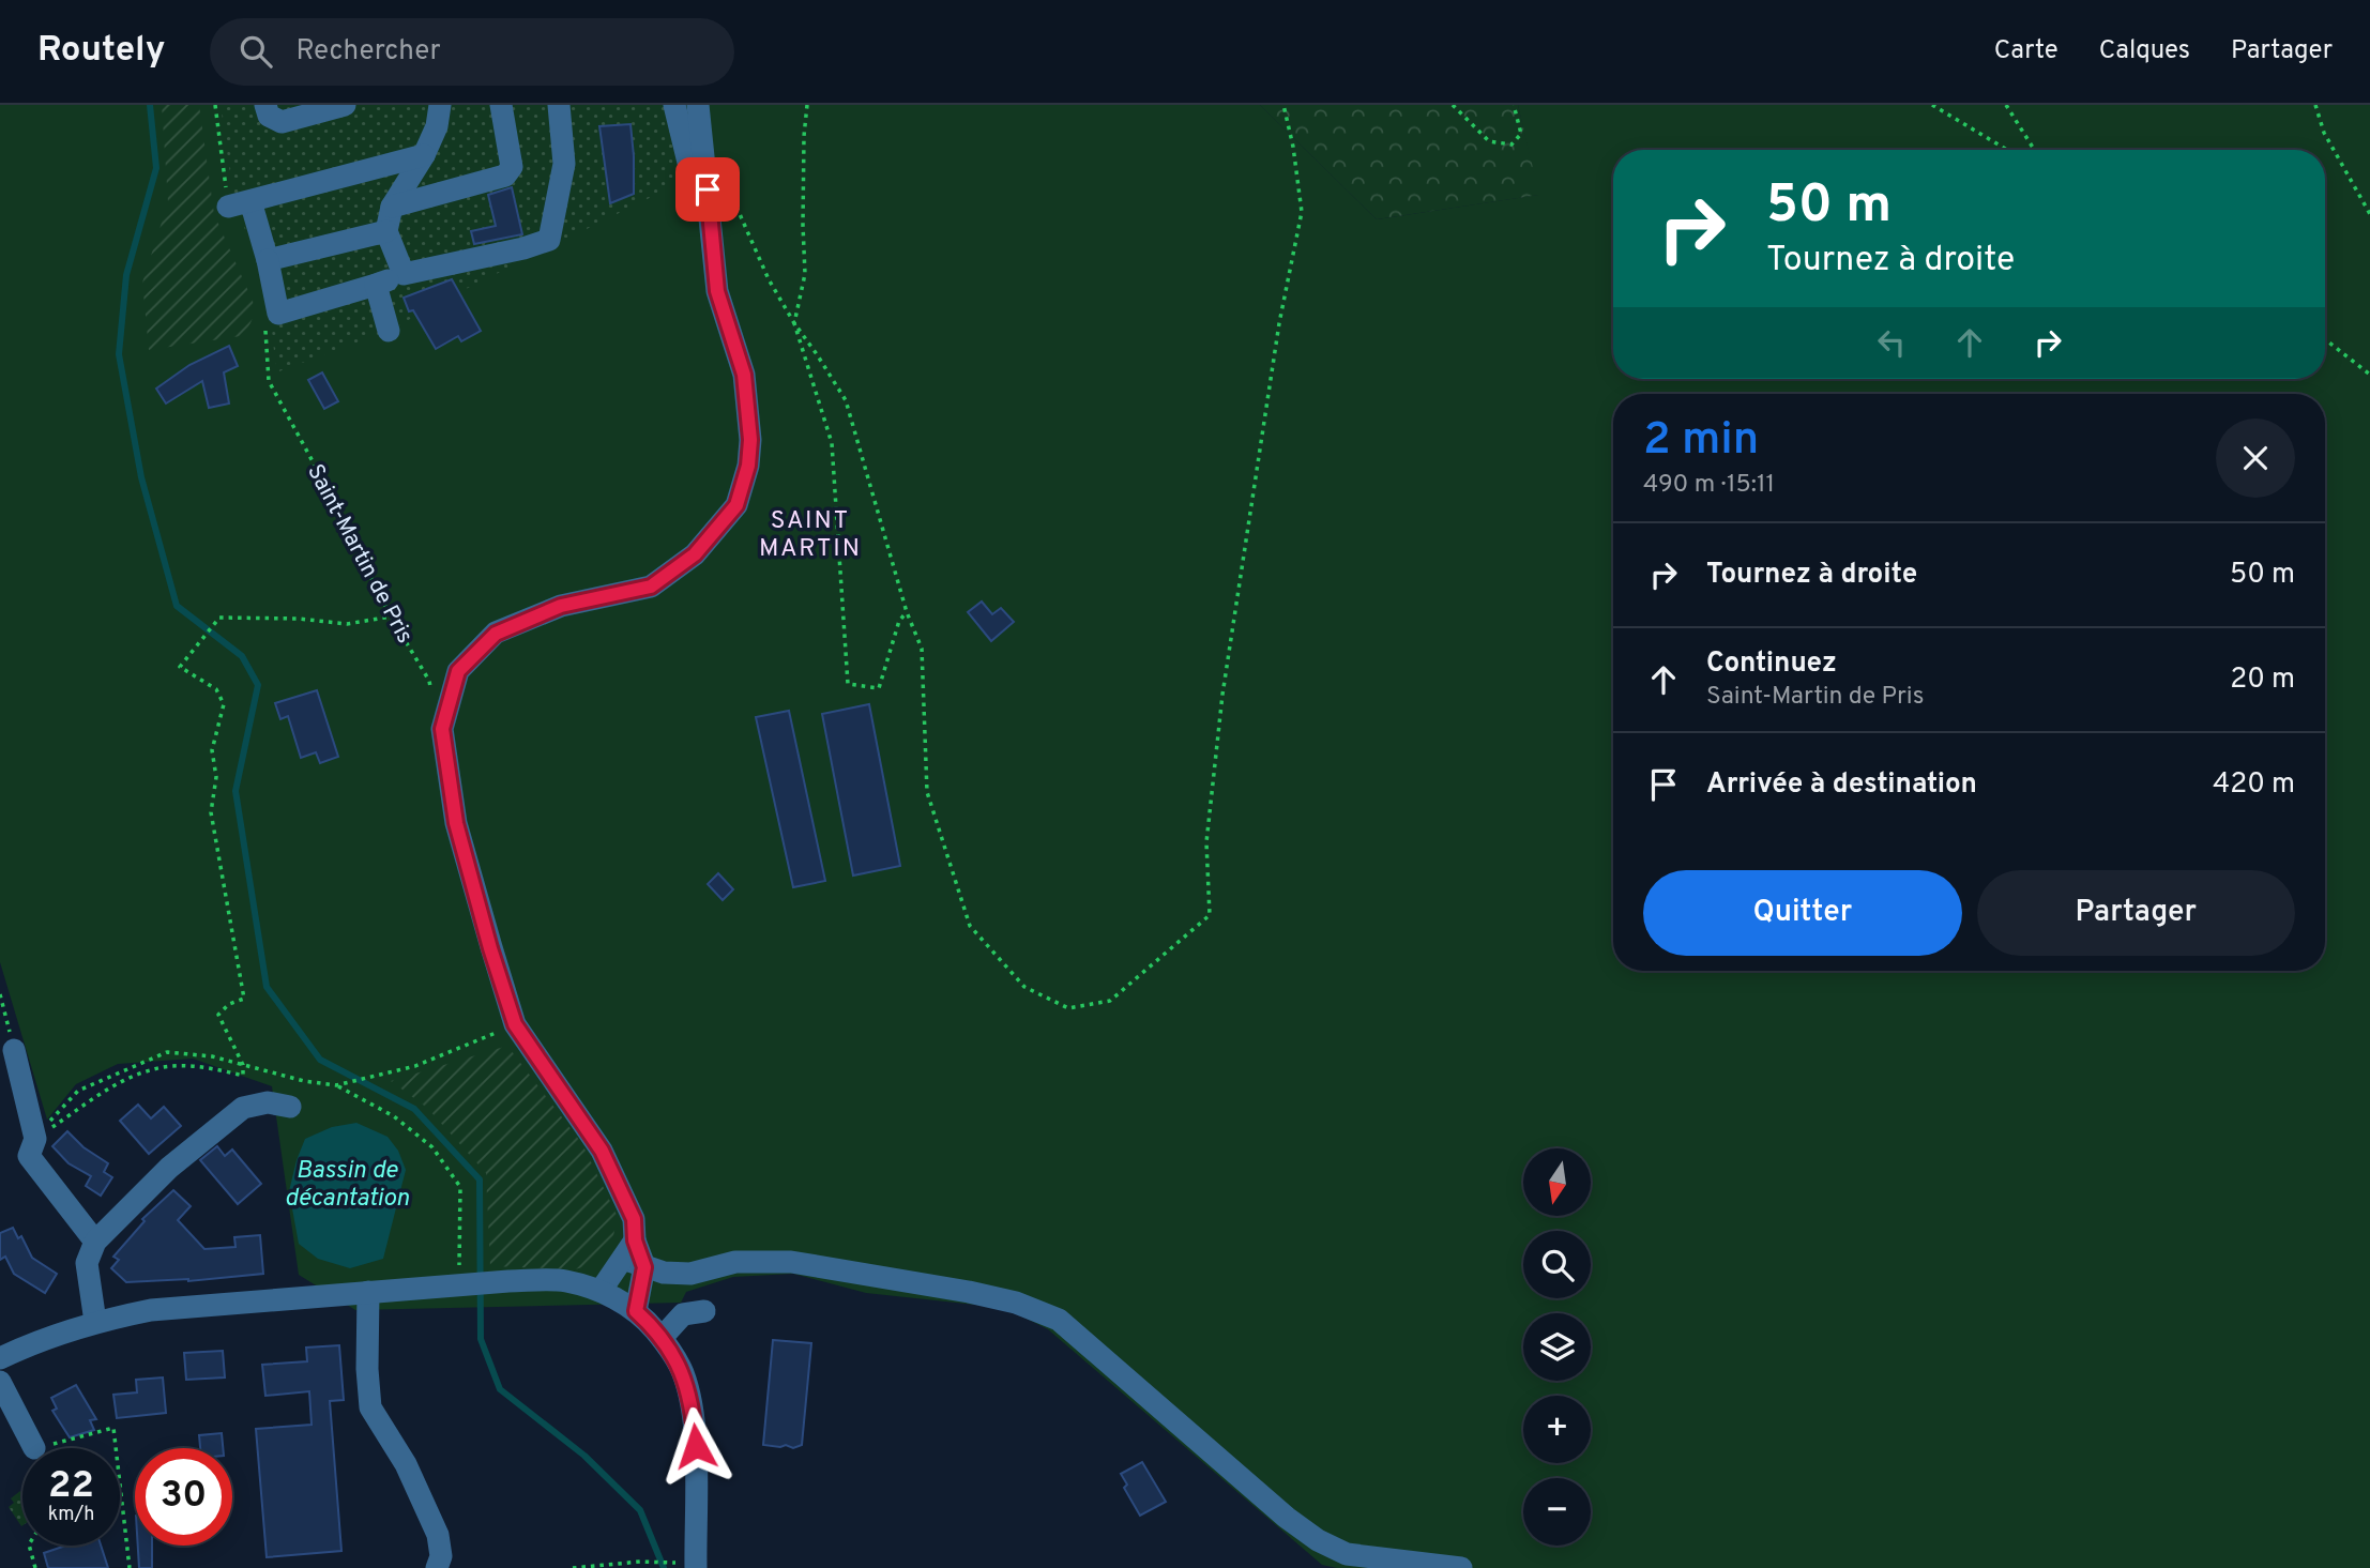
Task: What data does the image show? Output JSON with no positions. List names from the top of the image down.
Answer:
{
  "streets": {
    "path": ["Saint-Martin de Pris"]
  },
  "districts": ["SAINT MARTIN"],
  "water": ["Bassin de décantation"],
  "north": "bottom",
  "page": {
    "header": "Routely",
    "search": "Rechercher",
    "nav": ["Carte", "Calques", "Partager"],
    "turn": ["50 m", "Tournez à droite"],
    "heading": ["2 min", "490 m · 15:11"],
    "list": [
      {
        "name": "Tournez à droite",
        "value": "50 m"
      },
      {
        "name": "Continuez",
        "note": "Saint-Martin de Pris",
        "value": "20 m"
      },
      {
        "name": "Arrivée à destination",
        "value": "420 m"
      }
    ],
    "buttons": ["Quitter", "Partager"],
    "map_buttons": ["+", "−"],
    "speed": "22 km/h",
    "limit": "30"
  }
}
